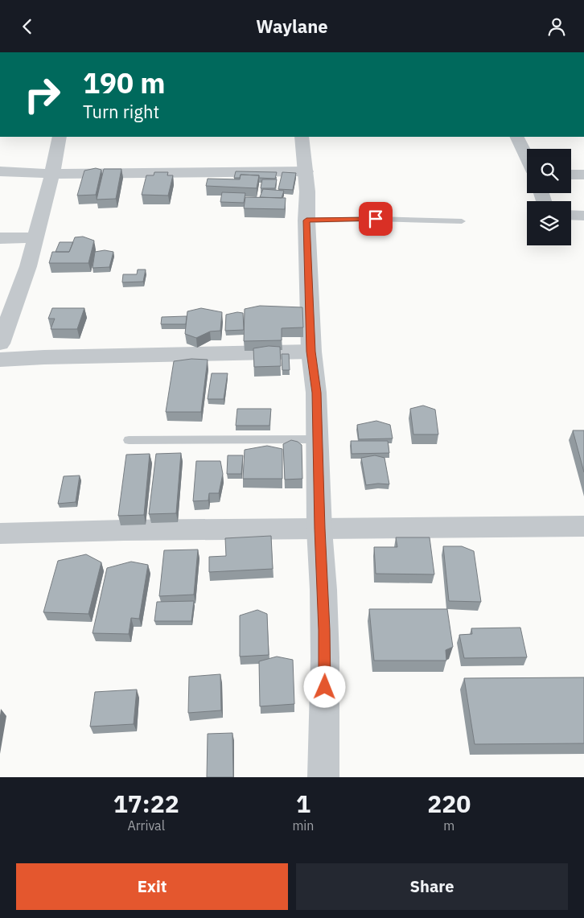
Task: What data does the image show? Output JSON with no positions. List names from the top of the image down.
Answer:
{
  "page": {
    "header": "Waylane",
    "turn": ["190 m", "Turn right"],
    "eta": [
      "17:22",
      "Arrival",
      "1",
      "min",
      "220",
      "m"
    ],
    "buttons": ["Exit", "Share"]
  }
}
